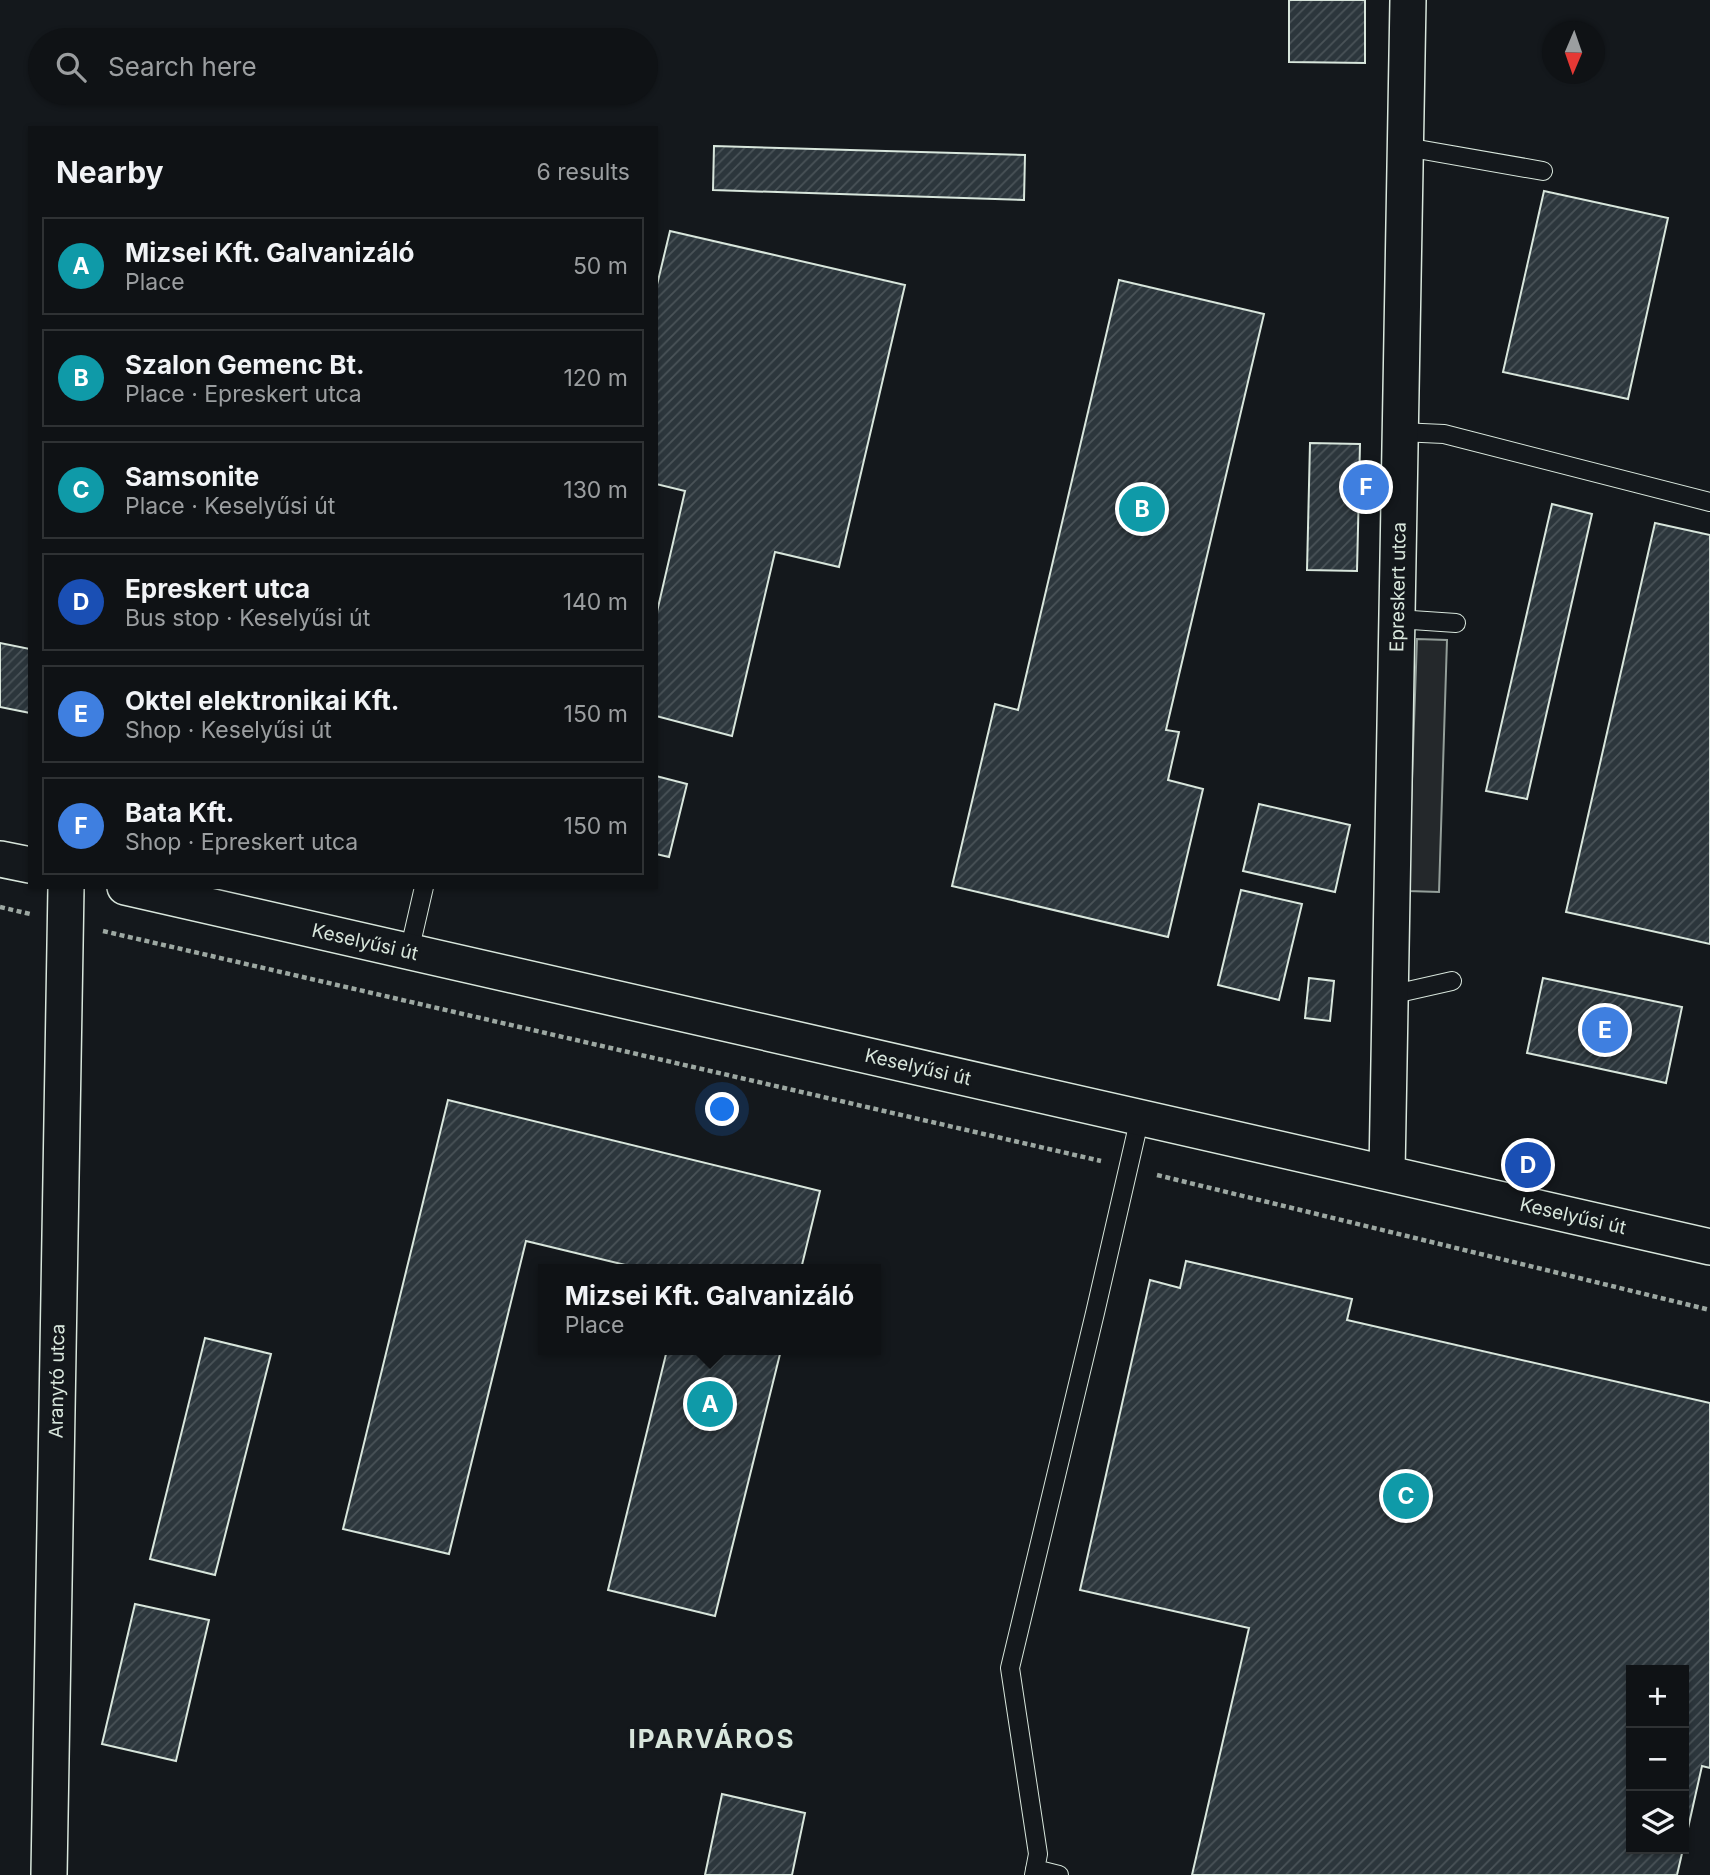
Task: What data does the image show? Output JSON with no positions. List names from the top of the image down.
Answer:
{
  "streets": {
    "street": ["Epreskert utca", "Keselyűsi út", "Aranytó utca"]
  },
  "crossings": [
    ["Epreskert utca", "Keselyűsi út"]
  ],
  "districts": ["IPARVÁROS"],
  "north": "bottom",
  "page": {
    "search": "Search here",
    "heading": ["Nearby", "6 results"],
    "list": [
      {
        "mark": "A",
        "name": "Mizsei Kft. Galvanizáló",
        "note": "Place",
        "value": "50 m"
      },
      {
        "mark": "B",
        "name": "Szalon Gemenc Bt.",
        "note": "Place · Epreskert utca",
        "value": "120 m"
      },
      {
        "mark": "C",
        "name": "Samsonite",
        "note": "Place · Keselyűsi út",
        "value": "130 m"
      },
      {
        "mark": "D",
        "name": "Epreskert utca",
        "note": "Bus stop · Keselyűsi út",
        "value": "140 m"
      },
      {
        "mark": "E",
        "name": "Oktel elektronikai Kft.",
        "note": "Shop · Keselyűsi út",
        "value": "150 m"
      },
      {
        "mark": "F",
        "name": "Bata Kft.",
        "note": "Shop · Epreskert utca",
        "value": "150 m"
      }
    ],
    "pins": [
      "F",
      "B",
      "E",
      "D",
      "A",
      "C"
    ],
    "popup": ["Mizsei Kft. Galvanizáló", "Place"],
    "map_buttons": ["+", "−"]
  }
}
